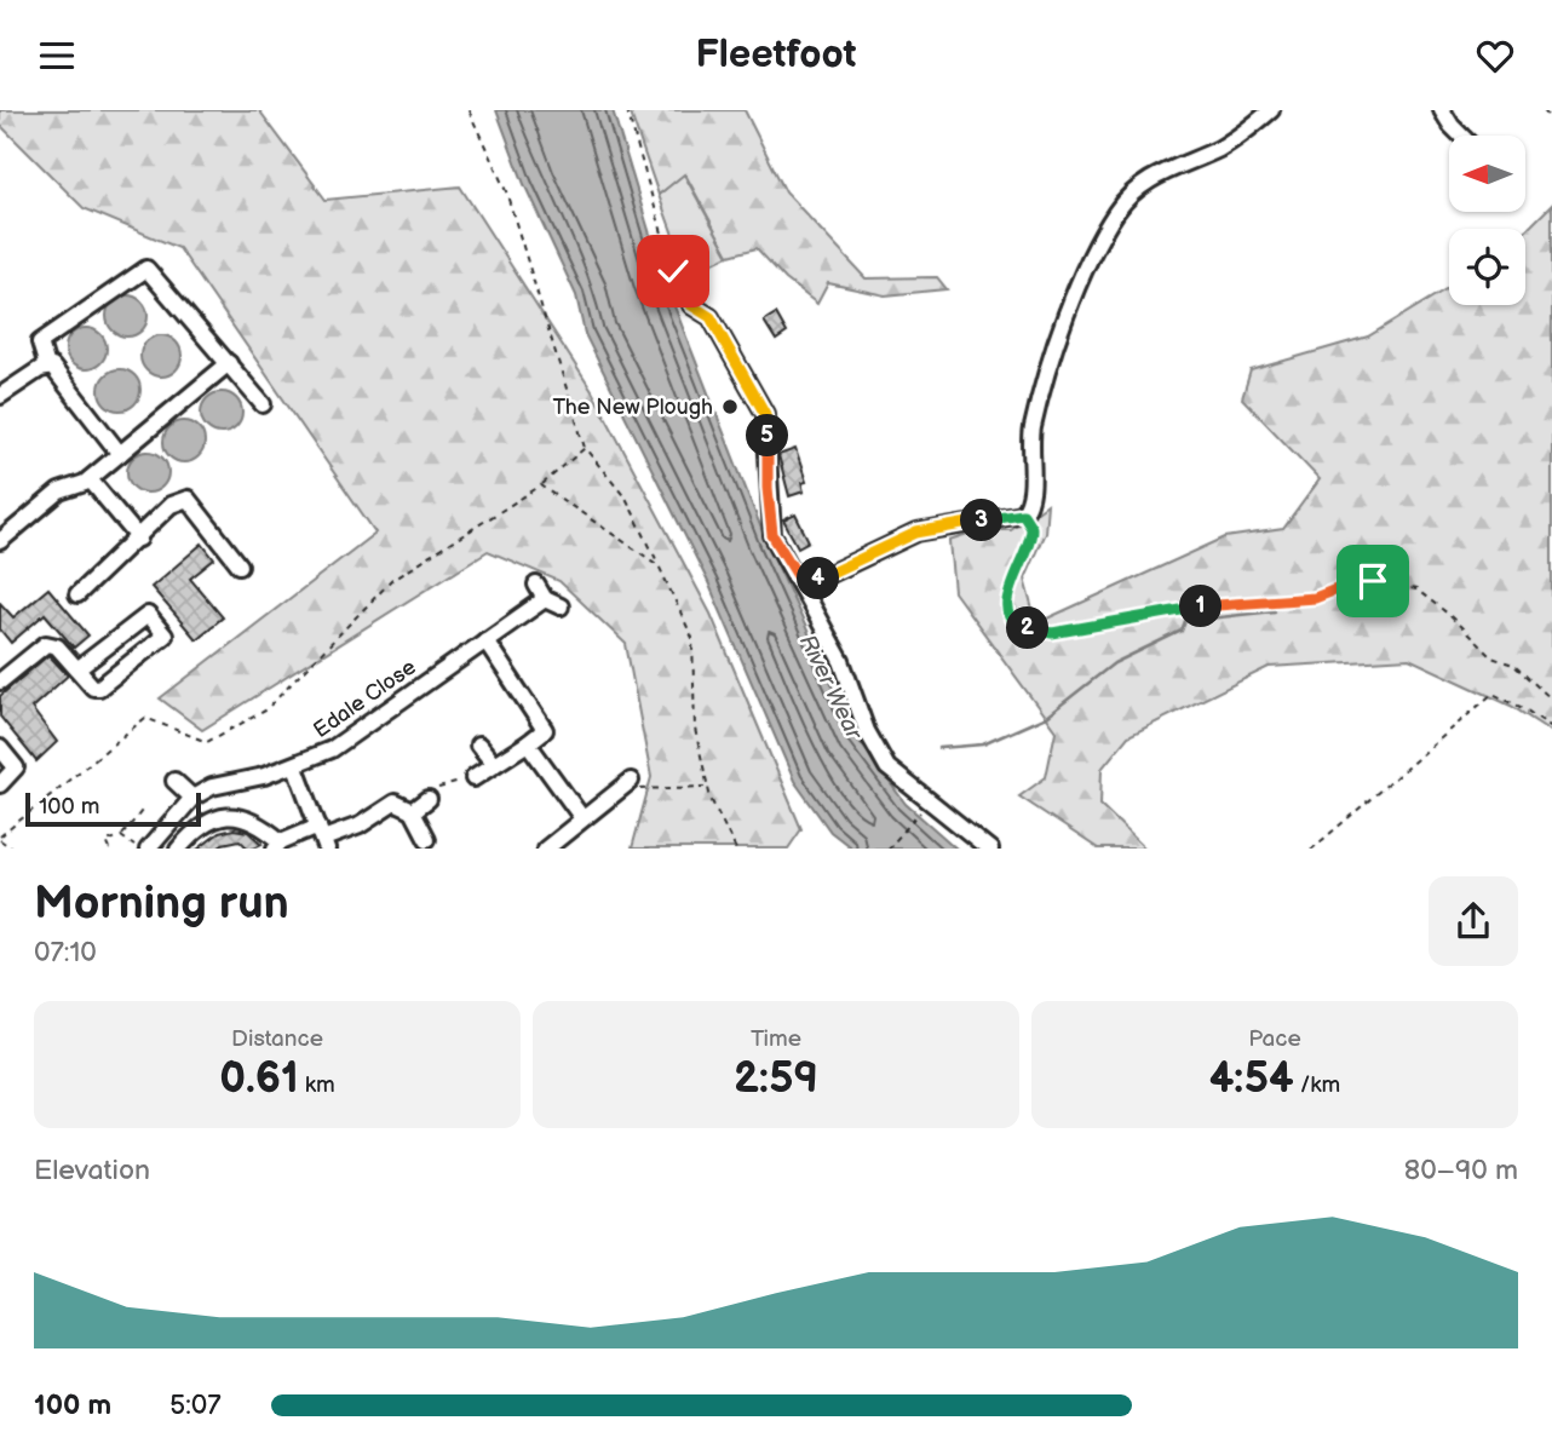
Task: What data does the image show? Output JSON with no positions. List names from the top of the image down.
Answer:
{
  "streets": {
    "street": ["Edale Close"]
  },
  "water": ["River Wear"],
  "places": ["The New Plough"],
  "scale_bar": "100 m",
  "north": "left",
  "page": {
    "header": "Fleetfoot",
    "pins": [
      "5",
      "3",
      "4",
      "1",
      "2"
    ],
    "scale": "100 m",
    "heading": ["Morning run", "07:10"],
    "stats": [
      ["Distance", "0.61 km"],
      ["Time", "2:59"],
      ["Pace", "4:54 /km"]
    ],
    "chart": ["Elevation", "80–90 m"],
    "list": [
      {
        "name": "100 m",
        "note": "5:07"
      }
    ]
  }
}
